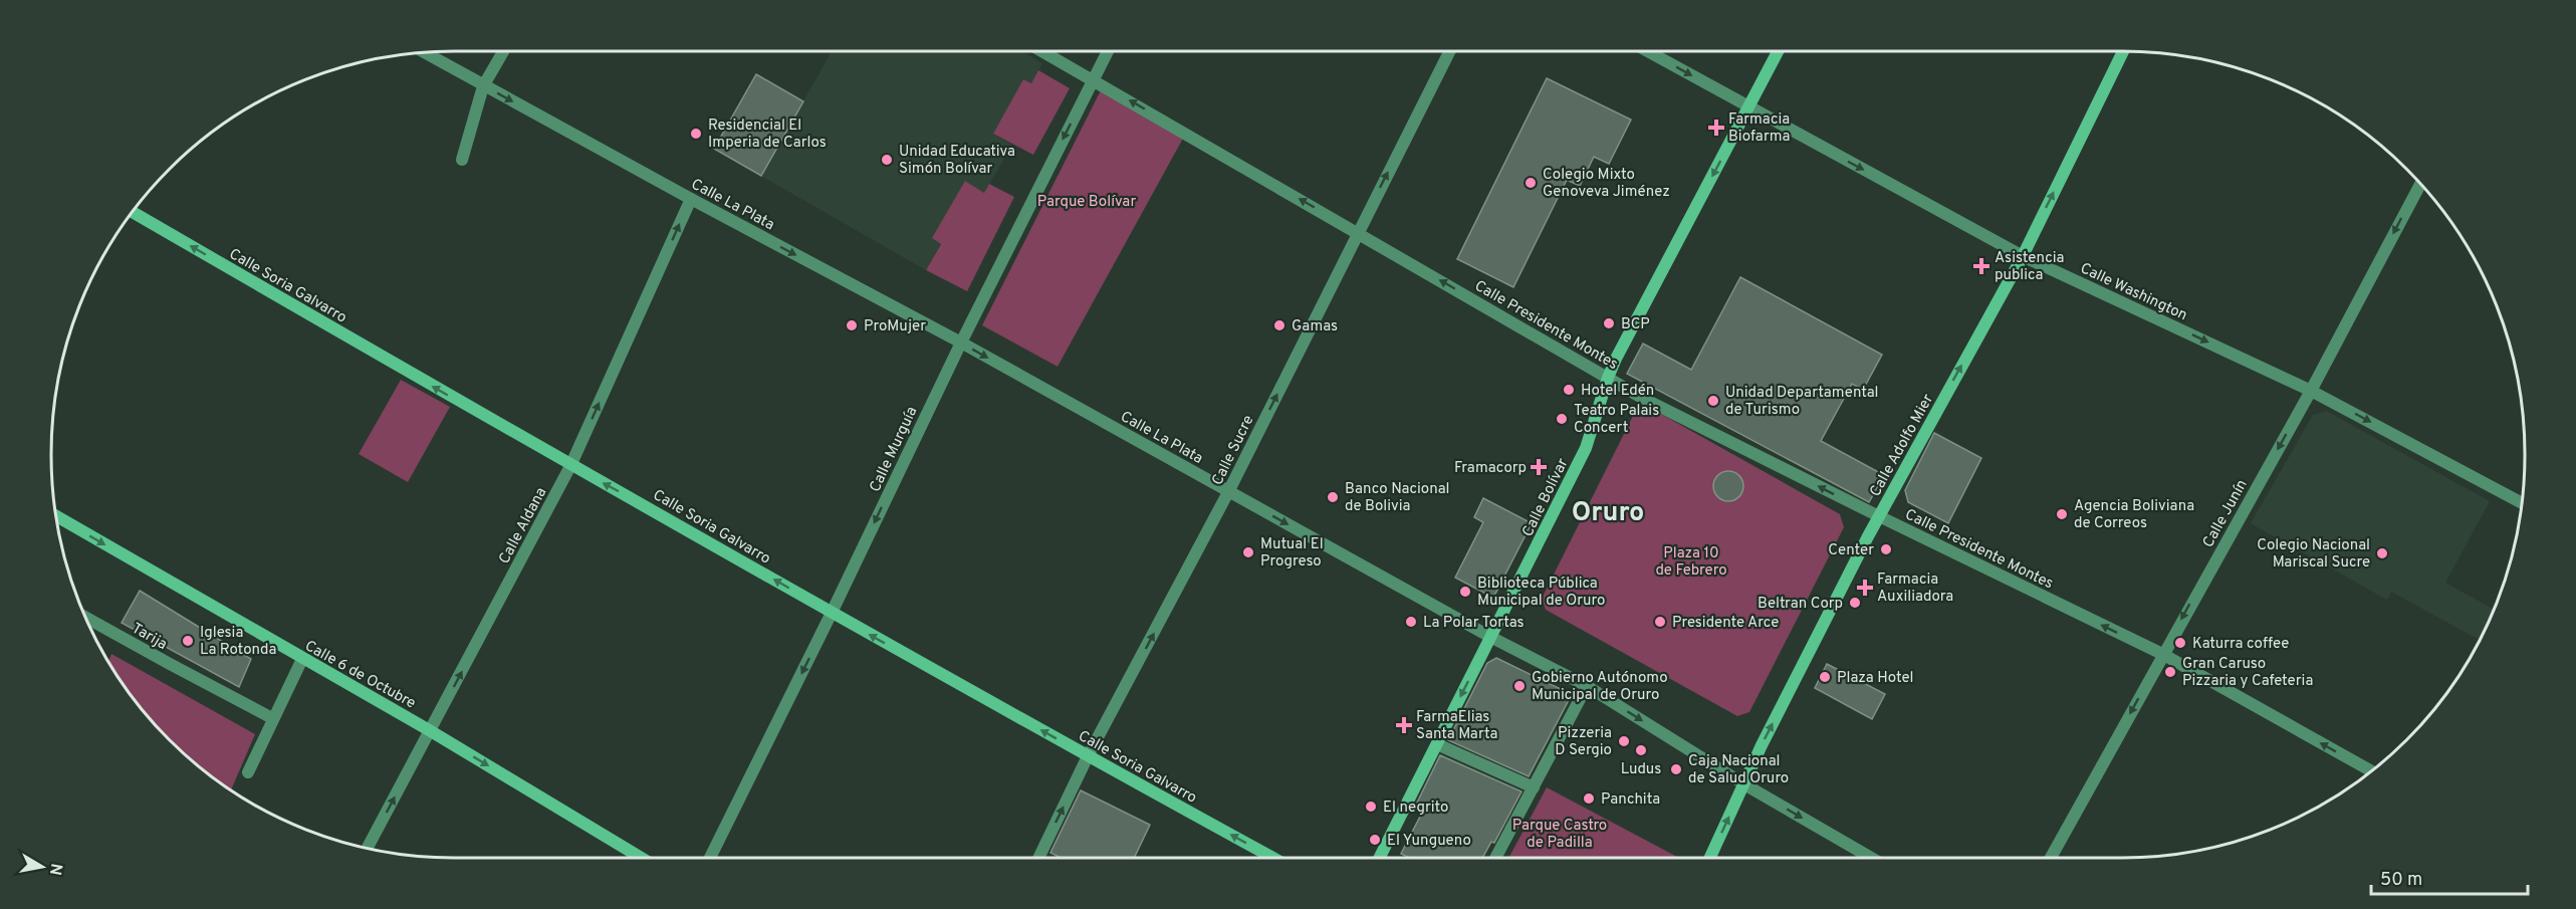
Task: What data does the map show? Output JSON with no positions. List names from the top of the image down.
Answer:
{
  "streets": {
    "main road": [
      "Calle Soria Galvarro",
      "Calle Adolfo Mier",
      "Calle Bolívar",
      "Calle 6 de Octubre"
    ],
    "street": [
      "Calle La Plata",
      "Calle Washington",
      "Calle Presidente Montes",
      "Calle Murguía",
      "Calle Sucre",
      "Calle Junín",
      "Calle Aldana",
      "Tarija"
    ]
  },
  "crossings": [
    ["Calle La Plata", "Calle Adolfo Mier"],
    ["Calle La Plata", "Calle Murguía"],
    ["Calle La Plata", "Calle Sucre"],
    ["Calle La Plata", "Calle Bolívar"],
    ["Calle La Plata", "Calle Aldana"],
    ["Calle Soria Galvarro", "Calle Murguía"],
    ["Calle Soria Galvarro", "Calle Sucre"],
    ["Calle Soria Galvarro", "Calle Aldana"],
    ["Calle Washington", "Calle Adolfo Mier"],
    ["Calle Washington", "Calle Bolívar"],
    ["Calle Washington", "Calle Junín"],
    ["Calle Presidente Montes", "Calle Adolfo Mier"],
    ["Calle Presidente Montes", "Calle Murguía"],
    ["Calle Presidente Montes", "Calle Sucre"],
    ["Calle Presidente Montes", "Calle Bolívar"],
    ["Calle Presidente Montes", "Calle Junín"],
    ["Calle Aldana", "Calle 6 de Octubre"]
  ],
  "one_way": [
    "Calle La Plata",
    "Calle Soria Galvarro",
    "Calle Washington",
    "Calle Presidente Montes",
    "Calle Adolfo Mier",
    "Calle Murguía",
    "Calle Sucre",
    "Calle Bolívar",
    "Calle Junín",
    "Calle Aldana",
    "Calle 6 de Octubre"
  ],
  "districts": ["Oruro"],
  "parks": ["Parque Bolívar", "Plaza 10 de Febrero", "Parque Castro de Padilla"],
  "places": {
    "health": [
      "Farmacia Biofarma",
      "Asistencia publica",
      "Framacorp",
      "Farmacia Auxiliadora",
      "FarmaElias Santa Marta"
    ],
    "other": [
      "Residencial El Imperia de Carlos",
      "Unidad Educativa Simón Bolívar",
      "Colegio Mixto Genoveva Jiménez",
      "BCP",
      "ProMujer",
      "Gamas",
      "Hotel Edén",
      "Unidad Departamental de Turismo",
      "Teatro Palais Concert",
      "Banco Nacional de Bolivia",
      "Agencia Boliviana de Correos",
      "Center",
      "Mutual El Progreso",
      "Colegio Nacional Mariscal Sucre",
      "Biblioteca Pública Municipal de Oruro",
      "Beltran Corp",
      "La Polar Tortas",
      "Presidente Arce",
      "Iglesia La Rotonda",
      "Katurra coffee",
      "Gran Caruso Pizzaria y Cafeteria",
      "Plaza Hotel",
      "Gobierno Autónomo Municipal de Oruro",
      "Pizzeria D Sergio",
      "Ludus",
      "Caja Nacional de Salud Oruro",
      "Panchita",
      "El negrito",
      "El Yungueno"
    ]
  },
  "scale_bar": "50 m",
  "north": "right"
}
